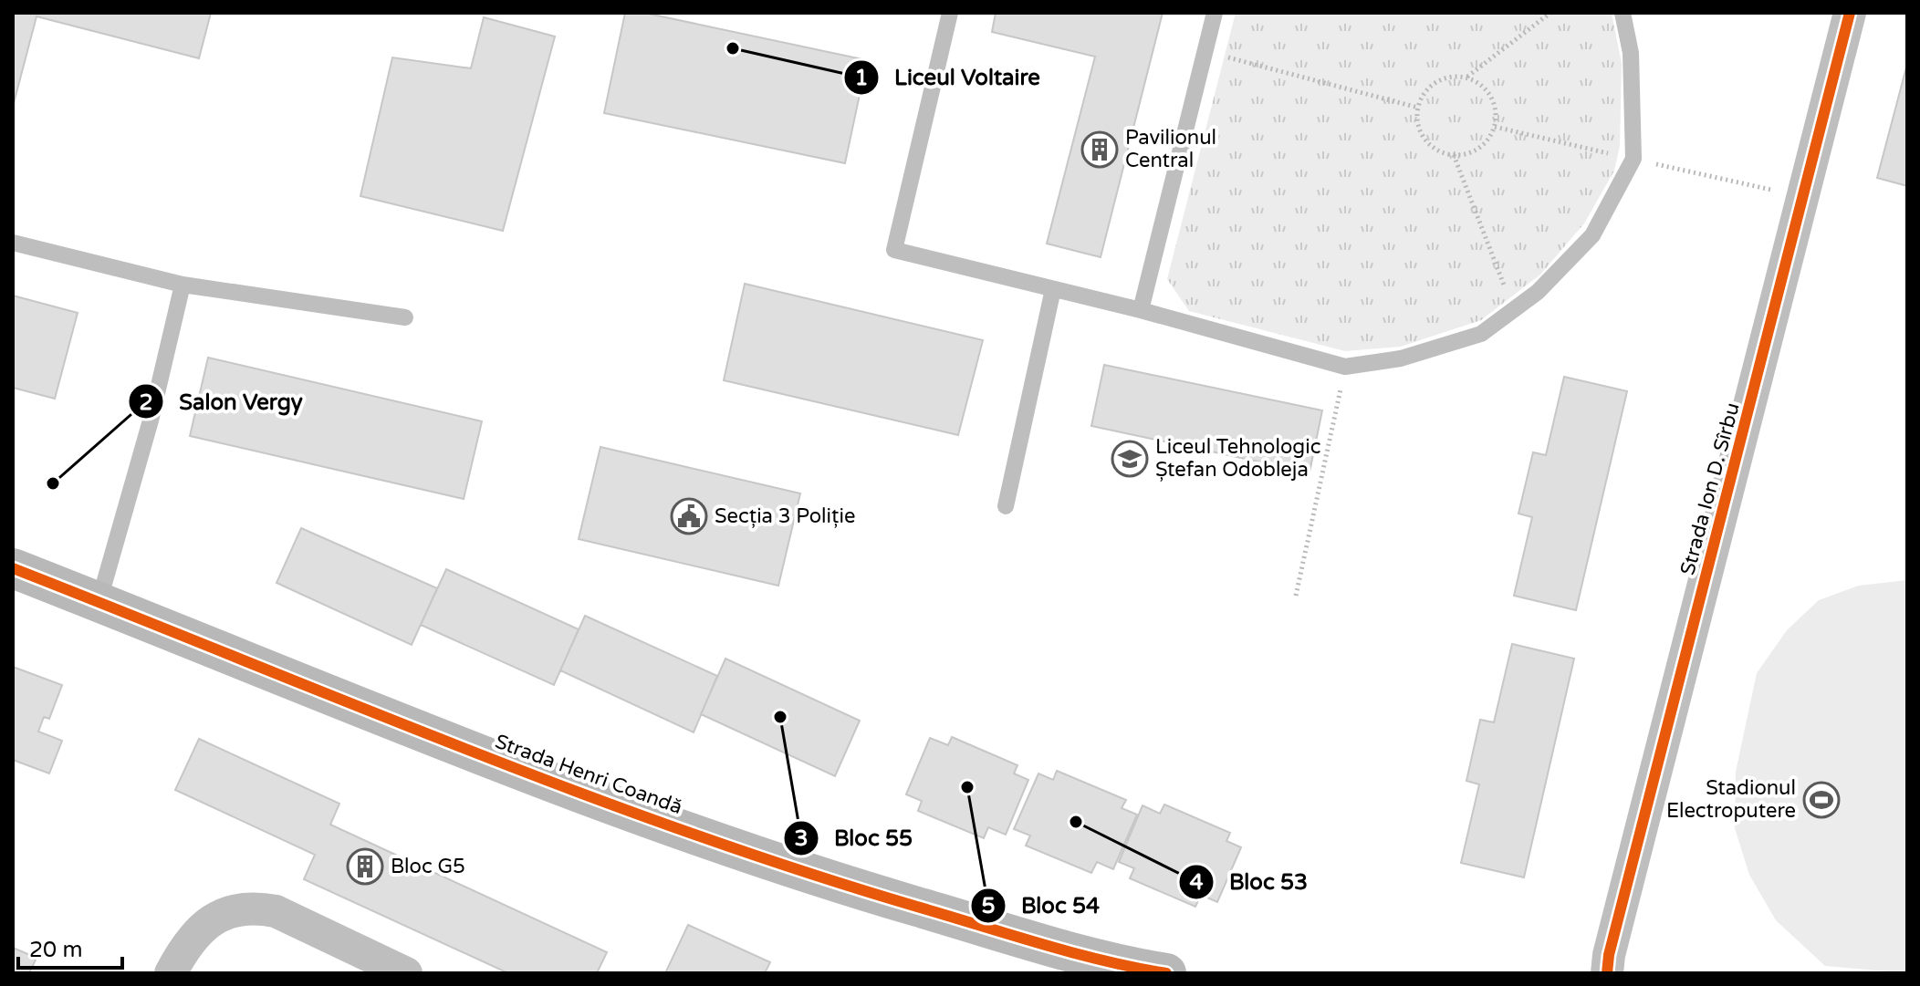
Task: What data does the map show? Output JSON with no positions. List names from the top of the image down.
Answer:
{
  "streets": {
    "street": ["Strada Ion D. Sîrbu", "Strada Henri Coandă"]
  },
  "places": {
    "other": [
      "Liceul Voltaire",
      "Salon Vergy",
      "Bloc 55",
      "Bloc 54",
      "Bloc 53"
    ],
    "building": ["Pavilionul Central", "Bloc G5"],
    "school or university": ["Liceul Tehnologic Ștefan Odobleja"],
    "public building": ["Secția 3 Poliție"],
    "sports": ["Stadionul Electroputere"]
  },
  "scale_bar": "20 m"
}
